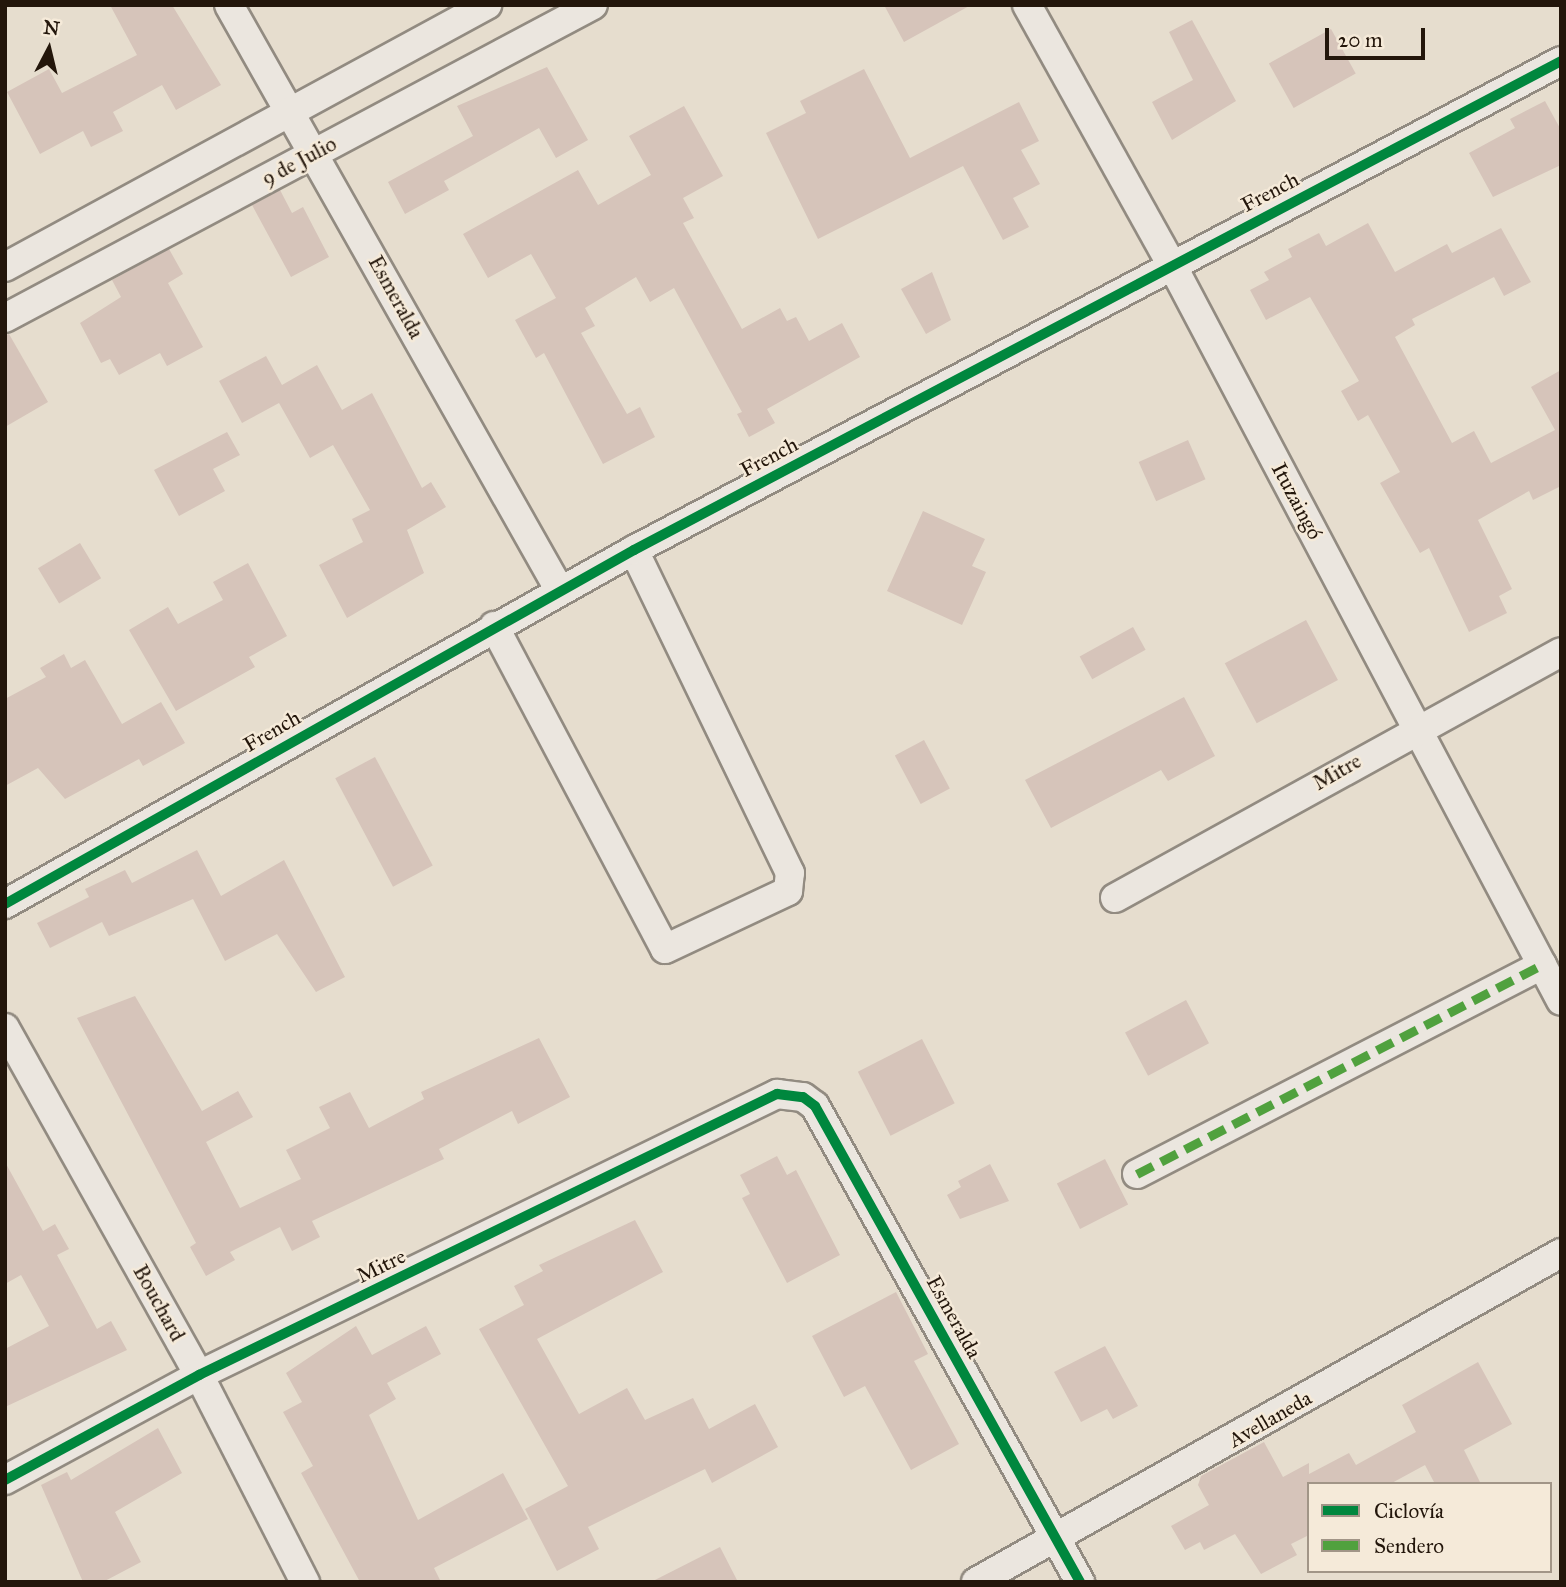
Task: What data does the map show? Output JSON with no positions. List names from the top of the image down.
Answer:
{
  "streets": {
    "street": [
      "9 de Julio",
      "French",
      "Esmeralda",
      "Ituzaingó",
      "Mitre",
      "Bouchard",
      "Avellaneda"
    ]
  },
  "crossings": [
    ["9 de Julio", "Esmeralda"],
    ["French", "Esmeralda"],
    ["French", "Ituzaingó"],
    ["Esmeralda", "Mitre"],
    ["Esmeralda", "Avellaneda"],
    ["Ituzaingó", "Mitre"],
    ["Mitre", "Bouchard"]
  ],
  "legend": ["Ciclovía", "Sendero"],
  "scale_bar": "20 m",
  "north": "top"
}
